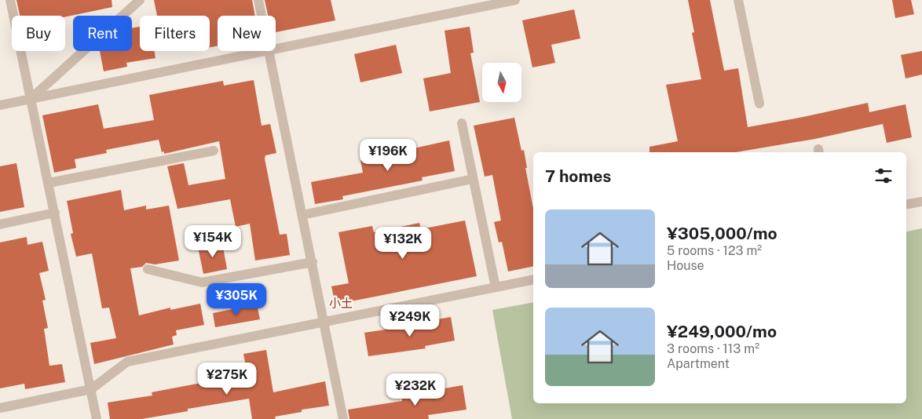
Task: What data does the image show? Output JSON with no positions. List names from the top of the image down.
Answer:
{
  "districts": ["小土"],
  "north": "bottom",
  "page": {
    "chip": [
      "Buy",
      "Rent",
      "Filters",
      "New"
    ],
    "price": [
      "¥196K",
      "¥154K",
      "¥132K",
      "¥305K",
      "¥249K",
      "¥275K",
      "¥232K"
    ],
    "heading": "7 homes",
    "list": [
      {
        "name": "¥305,000/mo",
        "note": "5 rooms · 123 m² · House"
      },
      {
        "name": "¥249,000/mo",
        "note": "3 rooms · 113 m² · Apartment"
      }
    ]
  }
}
